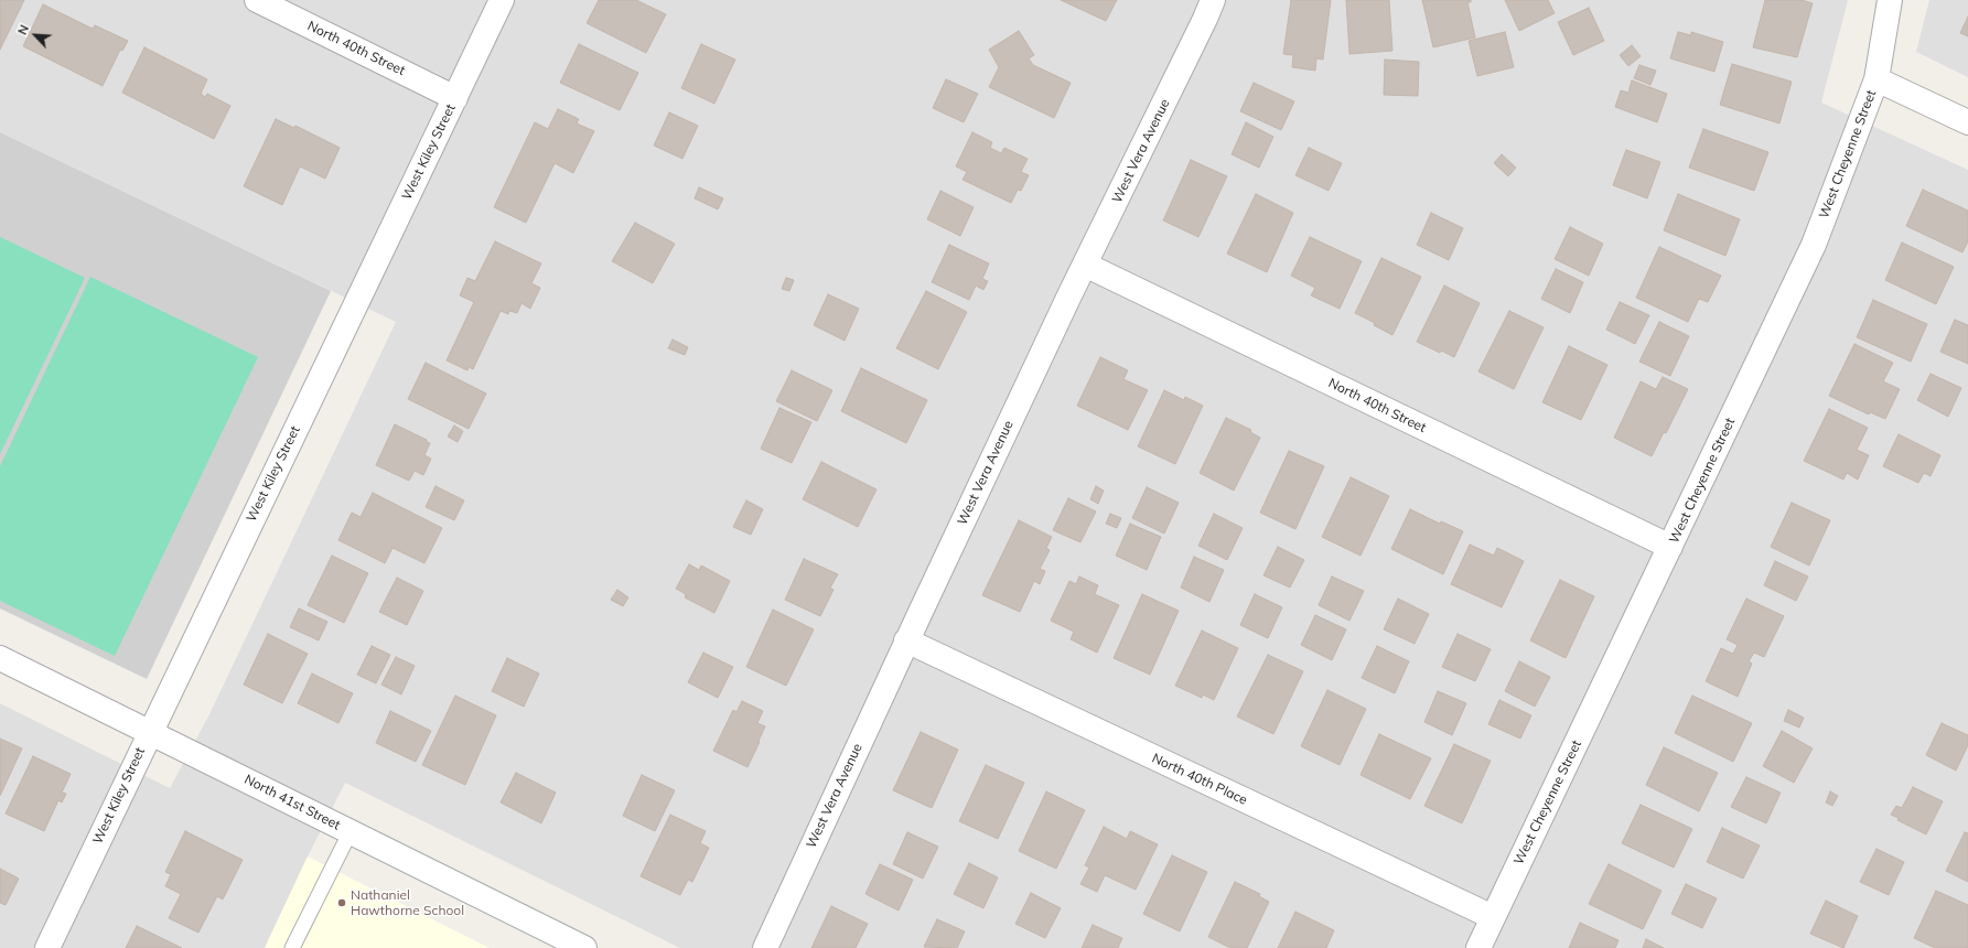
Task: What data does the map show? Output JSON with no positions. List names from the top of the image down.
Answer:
{
  "streets": {
    "street": [
      "North 40th Street",
      "West Vera Avenue",
      "West Kiley Street",
      "West Cheyenne Street",
      "North 40th Place",
      "North 41st Street"
    ]
  },
  "crossings": [
    ["North 40th Street", "West Vera Avenue"],
    ["North 40th Street", "West Kiley Street"],
    ["North 40th Street", "West Cheyenne Street"],
    ["West Vera Avenue", "North 40th Place"],
    ["West Kiley Street", "North 41st Street"],
    ["West Cheyenne Street", "North 40th Place"]
  ],
  "places": ["Nathaniel Hawthorne School"],
  "north": "top left"
}
